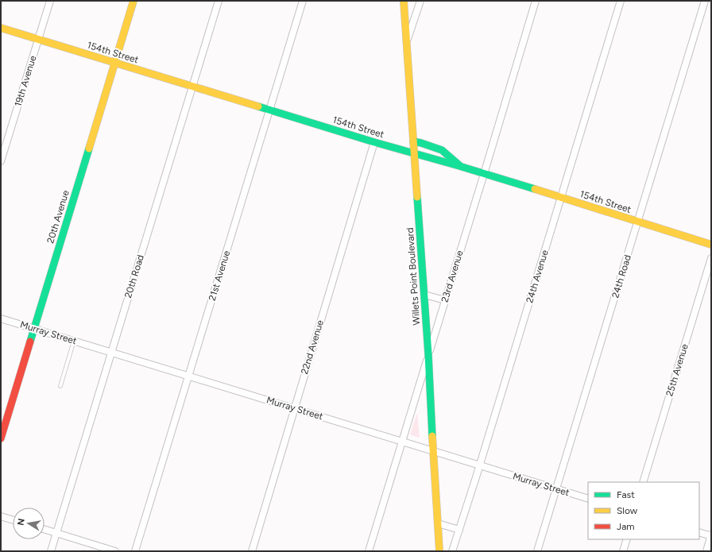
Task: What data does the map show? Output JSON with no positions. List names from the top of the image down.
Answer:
{
  "streets": {
    "street": [
      "154th Street",
      "19th Avenue",
      "20th Avenue",
      "21st Avenue",
      "20th Road",
      "Willets Point Boulevard",
      "23rd Avenue",
      "24th Avenue",
      "24th Road",
      "Murray Street",
      "22nd Avenue",
      "25th Avenue"
    ]
  },
  "crossings": [
    ["154th Street", "19th Avenue"],
    ["154th Street", "20th Avenue"],
    ["154th Street", "21st Avenue"],
    ["154th Street", "20th Road"],
    ["154th Street", "Willets Point Boulevard"],
    ["154th Street", "23rd Avenue"],
    ["154th Street", "24th Avenue"],
    ["154th Street", "24th Road"],
    ["154th Street", "22nd Avenue"],
    ["20th Avenue", "Murray Street"],
    ["21st Avenue", "Murray Street"],
    ["20th Road", "Murray Street"],
    ["Willets Point Boulevard", "23rd Avenue"],
    ["Willets Point Boulevard", "Murray Street"],
    ["23rd Avenue", "Murray Street"],
    ["24th Avenue", "Murray Street"],
    ["24th Road", "Murray Street"],
    ["Murray Street", "22nd Avenue"]
  ],
  "legend": ["Fast", "Slow", "Jam"],
  "north": "left"
}
